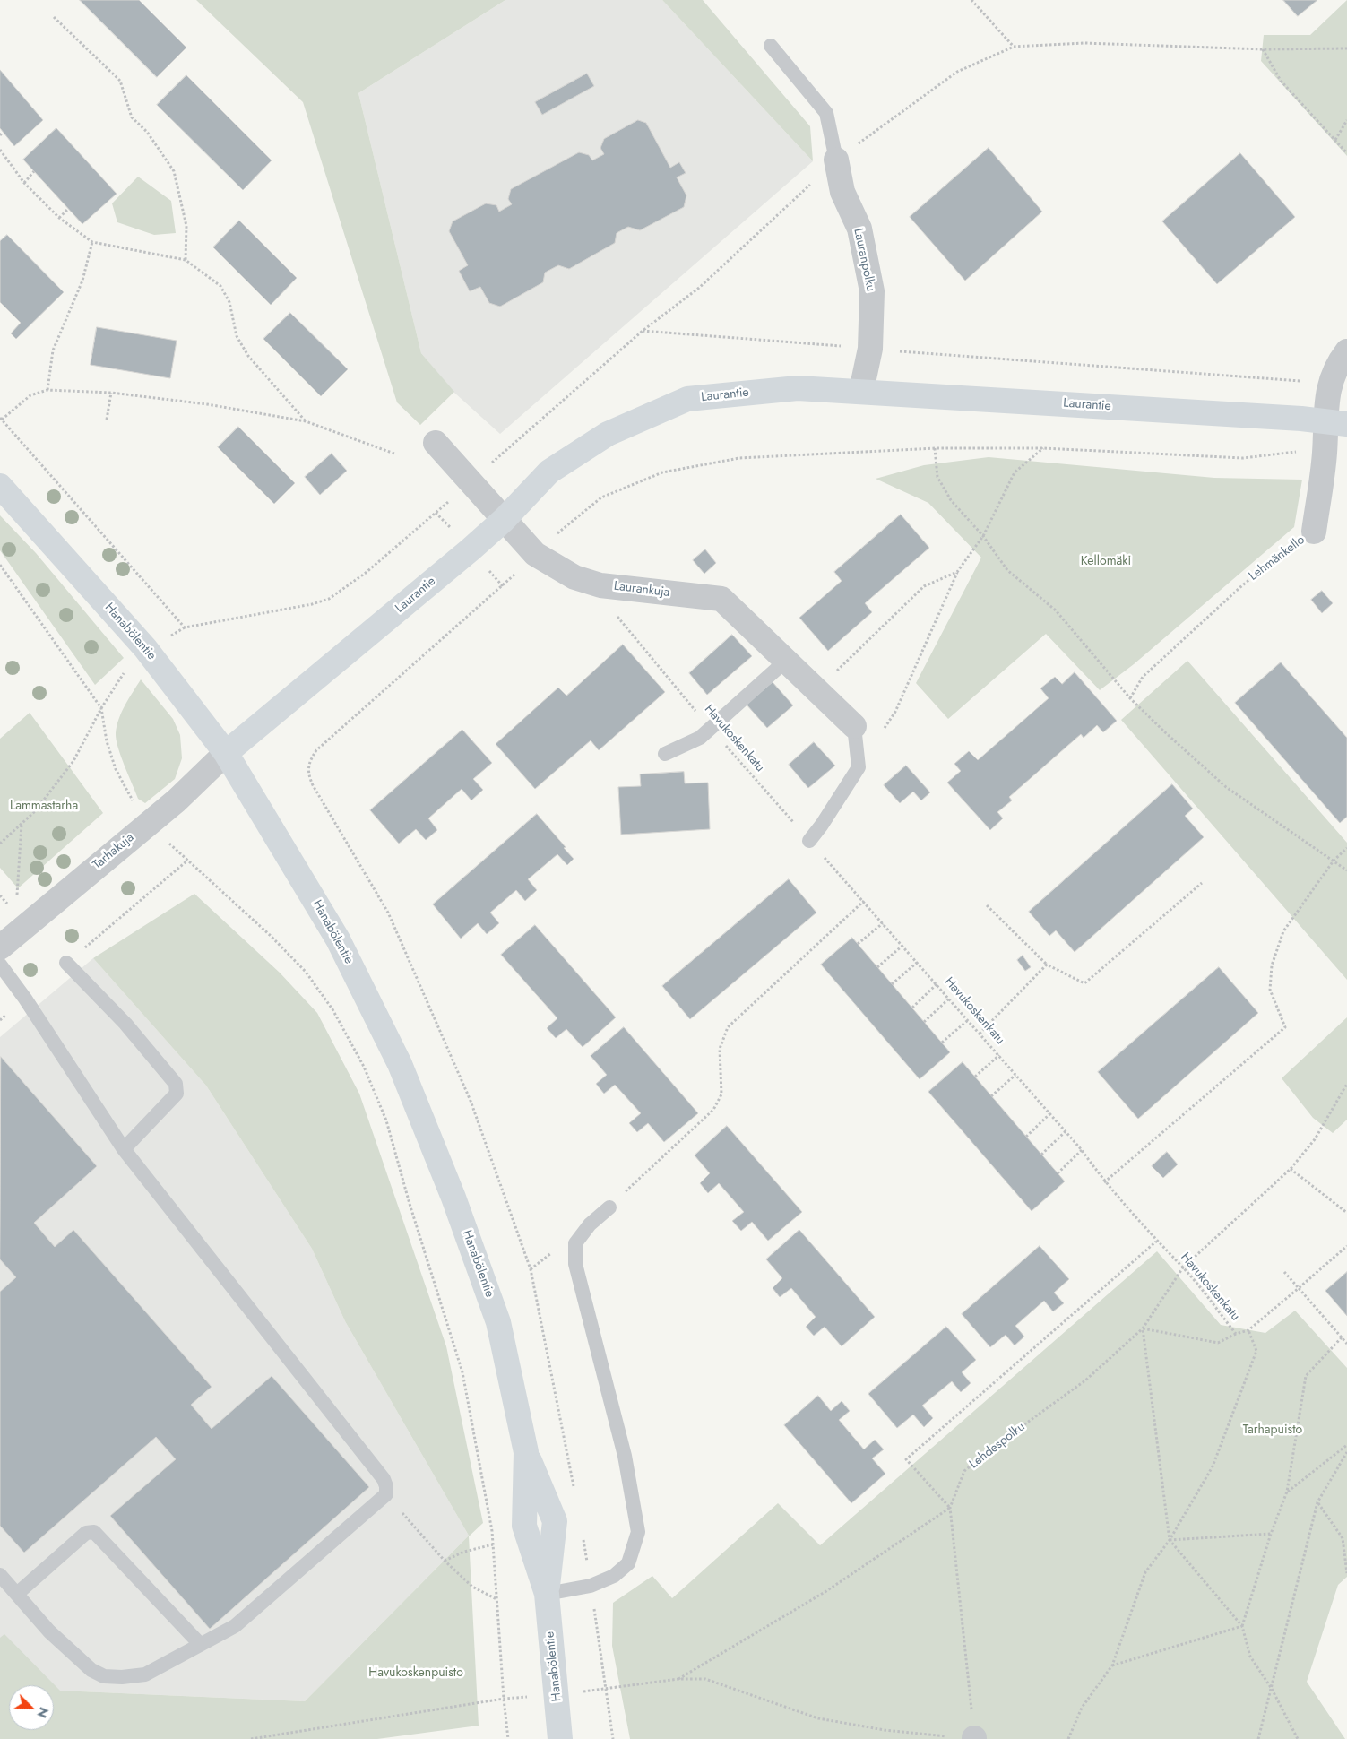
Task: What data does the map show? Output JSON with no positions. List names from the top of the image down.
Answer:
{
  "streets": {
    "main road": ["Laurantie", "Hanabölentie"],
    "street": [
      "Lauranpolku",
      "Lehmänkello",
      "Laurankuja",
      "Tarhakuja"
    ],
    "path": ["Havukoskenkatu", "Lehdespolku"]
  },
  "crossings": [
    ["Lauranpolku", "Laurantie"],
    ["Laurantie", "Lehmänkello"],
    ["Laurantie", "Laurankuja"],
    ["Laurantie", "Hanabölentie"],
    ["Laurantie", "Tarhakuja"],
    ["Laurankuja", "Havukoskenkatu"],
    ["Hanabölentie", "Tarhakuja"],
    ["Havukoskenkatu", "Lehdespolku"]
  ],
  "parks": [
    "Kellomäki",
    "Lammastarha",
    "Tarhapuisto",
    "Havukoskenpuisto"
  ],
  "north": "bottom right"
}
